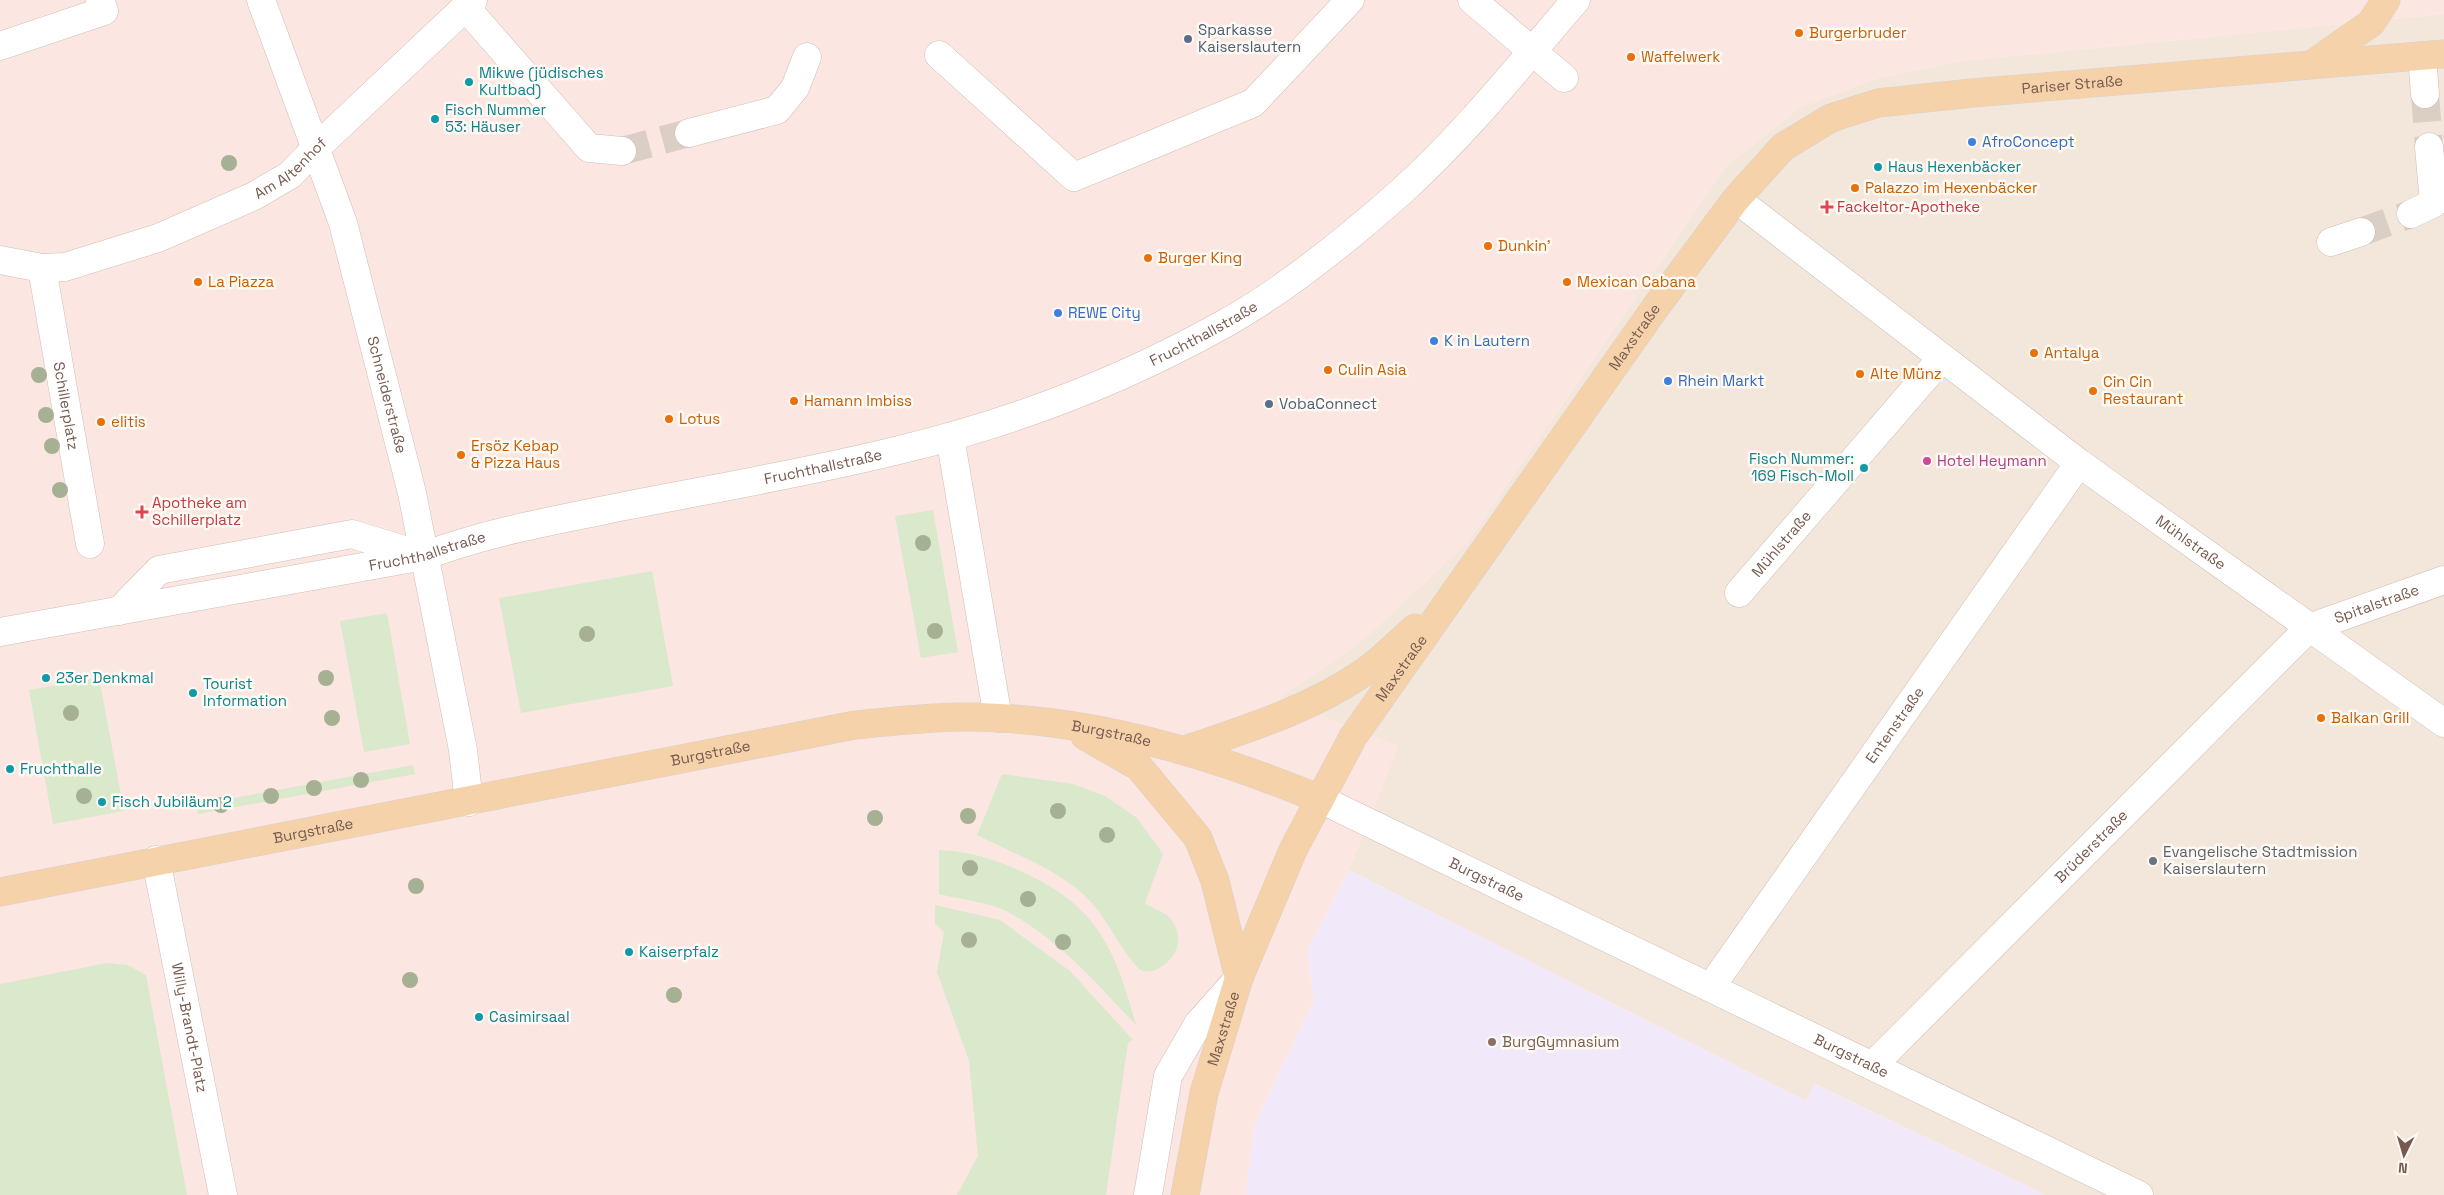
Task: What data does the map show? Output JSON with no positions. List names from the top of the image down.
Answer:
{
  "streets": {
    "main road": ["Pariser Straße", "Maxstraße", "Burgstraße"],
    "street": [
      "Am Altenhof",
      "Fruchthallstraße",
      "Schneiderstraße",
      "Schillerplatz",
      "Mühlstraße",
      "Spitalstraße",
      "Entenstraße",
      "Brüderstraße",
      "Willy-Brandt-Platz"
    ]
  },
  "crossings": [
    ["Pariser Straße", "Maxstraße"],
    ["Pariser Straße", "Mühlstraße"],
    ["Am Altenhof", "Schneiderstraße"],
    ["Am Altenhof", "Schillerplatz"],
    ["Fruchthallstraße", "Schneiderstraße"],
    ["Maxstraße", "Mühlstraße"],
    ["Maxstraße", "Burgstraße"],
    ["Schneiderstraße", "Burgstraße"],
    ["Mühlstraße", "Spitalstraße"],
    ["Mühlstraße", "Entenstraße"],
    ["Mühlstraße", "Brüderstraße"],
    ["Spitalstraße", "Brüderstraße"],
    ["Entenstraße", "Burgstraße"],
    ["Burgstraße", "Brüderstraße"],
    ["Burgstraße", "Willy-Brandt-Platz"]
  ],
  "places": {
    "other": [
      "Burgerbruder",
      "Sparkasse Kaiserslautern",
      "Waffelwerk",
      "Mikwe (jüdisches Kultbad)",
      "Fisch Nummer 53: Häuser",
      "AfroConcept",
      "Haus Hexenbäcker",
      "Palazzo im Hexenbäcker",
      "Dunkin'",
      "Burger King",
      "La Piazza",
      "Mexican Cabana",
      "REWE City",
      "K in Lautern",
      "Antalya",
      "Culin Asia",
      "Alte Münz",
      "Rhein Markt",
      "Cin Cin Restaurant",
      "Hamann Imbiss",
      "VobaConnect",
      "Lotus",
      "elitis",
      "Ersöz Kebap & Pizza Haus",
      "Hotel Heymann",
      "Fisch Nummer: 169 Fisch-Moll",
      "23er Denkmal",
      "Tourist Information",
      "Balkan Grill",
      "Fruchthalle",
      "Fisch Jubiläum 2",
      "Evangelische Stadtmission Kaiserslautern",
      "Kaiserpfalz",
      "Casimirsaal",
      "BurgGymnasium"
    ],
    "health": ["Fackeltor-Apotheke", "Apotheke am Schillerplatz"]
  },
  "north": "bottom"
}
